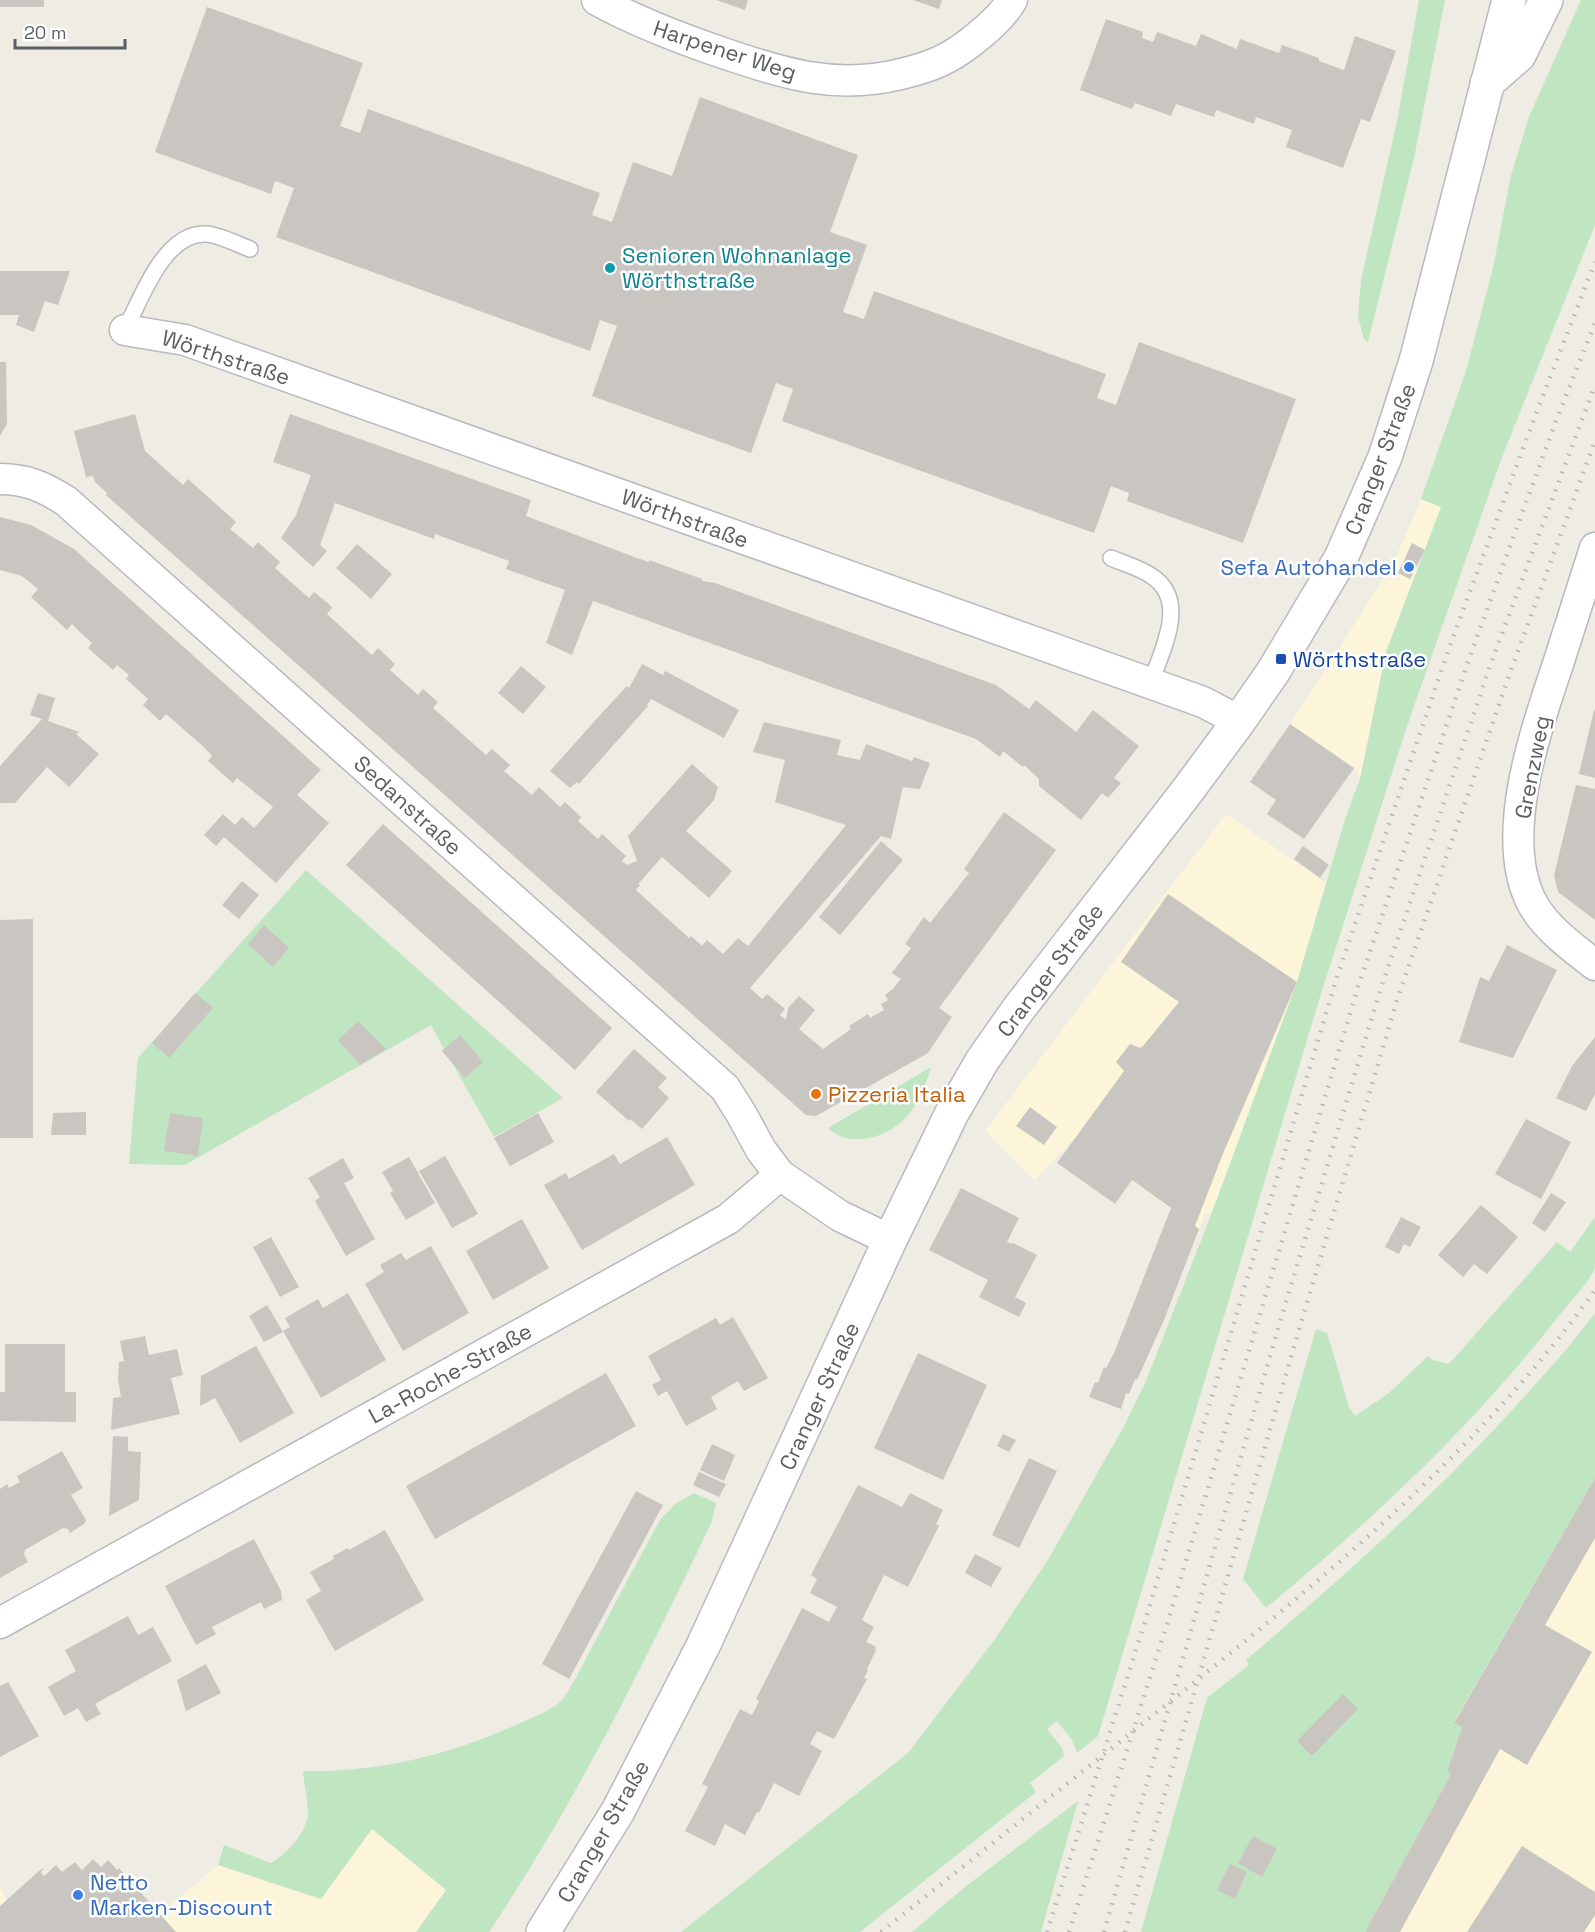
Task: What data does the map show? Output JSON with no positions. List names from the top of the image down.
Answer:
{
  "streets": {
    "street": [
      "Harpener Weg",
      "Wörthstraße",
      "Cranger Straße",
      "Grenzweg",
      "Sedanstraße",
      "La-Roche-Straße"
    ]
  },
  "crossings": [
    ["Wörthstraße", "Cranger Straße"],
    ["Sedanstraße", "La-Roche-Straße"]
  ],
  "places": {
    "other": [
      "Senioren Wohnanlage Wörthstraße",
      "Sefa Autohandel",
      "Pizzeria Italia",
      "Netto Marken-Discount"
    ],
    "transit": ["Wörthstraße"]
  },
  "scale_bar": "20 m"
}
